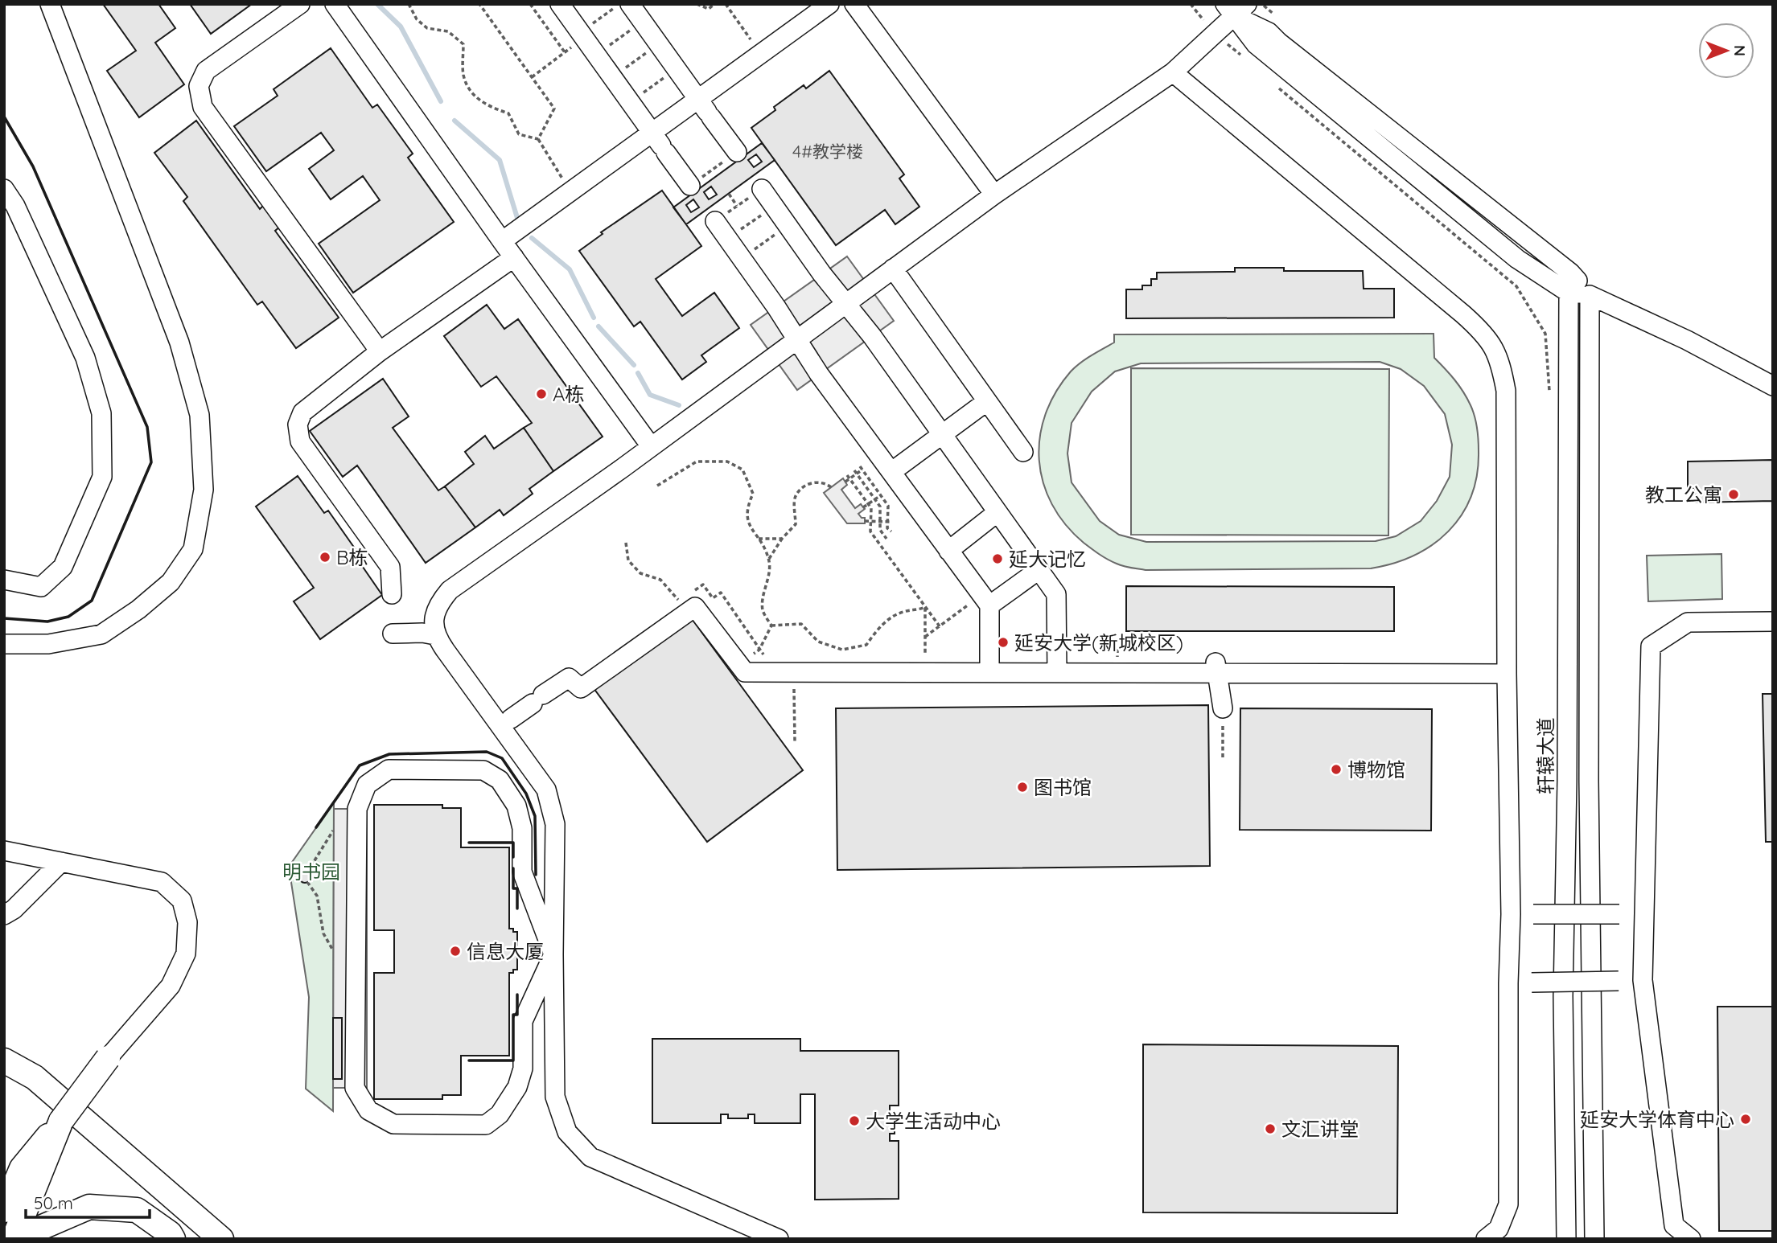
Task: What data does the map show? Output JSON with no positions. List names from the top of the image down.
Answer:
{
  "streets": {
    "street": ["轩辕大道"]
  },
  "parks": ["明书园"],
  "places": [
    "A栋",
    "教工公寓",
    "B栋",
    "延大记忆",
    "延安大学(新城校区)",
    "博物馆",
    "图书馆",
    "信息大厦",
    "延安大学体育中心",
    "大学生活动中心",
    "文汇讲堂"
  ],
  "house_numbers": ["4#教学楼"],
  "scale_bar": "50 m",
  "north": "right"
}
